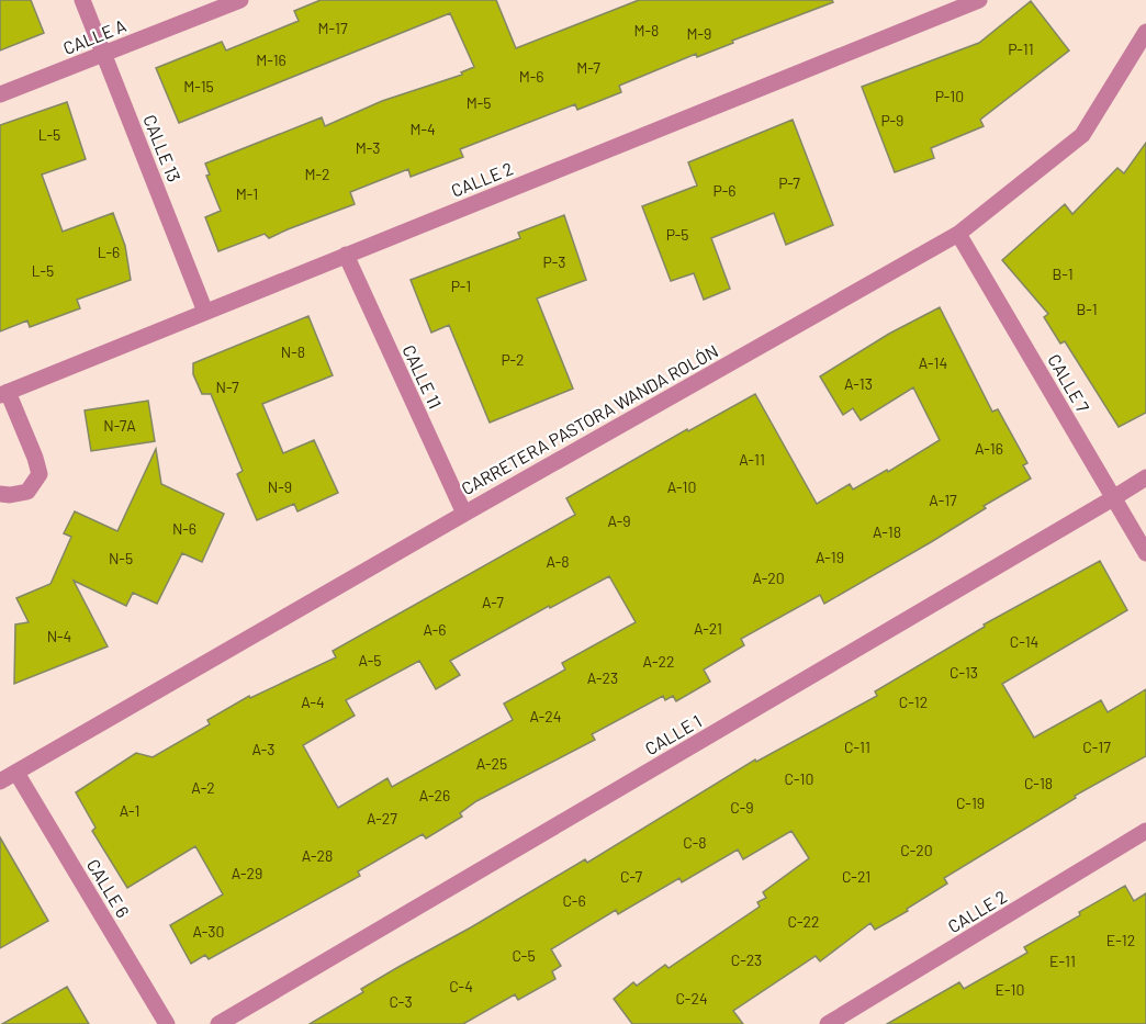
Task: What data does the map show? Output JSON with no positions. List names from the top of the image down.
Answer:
{
  "streets": {
    "street": [
      "CALLE A",
      "CALLE 13",
      "CALLE 2",
      "CALLE 11",
      "CALLE 7",
      "CARRETERA PASTORA WANDA ROLÓN",
      "CALLE 1",
      "CALLE 6"
    ]
  },
  "crossings": [
    ["CALLE A", "CALLE 13"],
    ["CALLE 13", "CALLE 2"],
    ["CALLE 2", "CALLE 11"],
    ["CALLE 11", "CARRETERA PASTORA WANDA ROLÓN"],
    ["CALLE 7", "CARRETERA PASTORA WANDA ROLÓN"],
    ["CALLE 7", "CALLE 1"],
    ["CARRETERA PASTORA WANDA ROLÓN", "CALLE 6"]
  ],
  "house_numbers": [
    "M-17",
    "M-8",
    "M-9",
    "P-11",
    "M-16",
    "M-7",
    "M-6",
    "M-15",
    "P-10",
    "M-5",
    "P-9",
    "M-4",
    "L-5",
    "M-3",
    "M-2",
    "P-7",
    "P-6",
    "M-1",
    "P-5",
    "L-6",
    "P-3",
    "L-5",
    "B-1",
    "P-1",
    "B-1",
    "N-8",
    "P-2",
    "A-14",
    "A-13",
    "N-7",
    "N-7A",
    "A-16",
    "A-11",
    "N-9",
    "A-10",
    "A-17",
    "A-9",
    "N-6",
    "A-18",
    "A-19",
    "N-5",
    "A-8",
    "A-20",
    "A-7",
    "A-21",
    "A-6",
    "N-4",
    "C-14",
    "A-5",
    "A-22",
    "C-13",
    "A-23",
    "A-4",
    "C-12",
    "A-24",
    "C-11",
    "C-17",
    "A-3",
    "A-25",
    "C-10",
    "C-18",
    "A-2",
    "A-26",
    "C-19",
    "C-9",
    "A-1",
    "A-27",
    "C-8",
    "C-20",
    "A-28",
    "A-29",
    "C-7",
    "C-21",
    "C-6",
    "C-22",
    "A-30",
    "E-12",
    "C-5",
    "C-23",
    "E-11",
    "C-4",
    "E-10",
    "C-24",
    "C-3"
  ]
}
